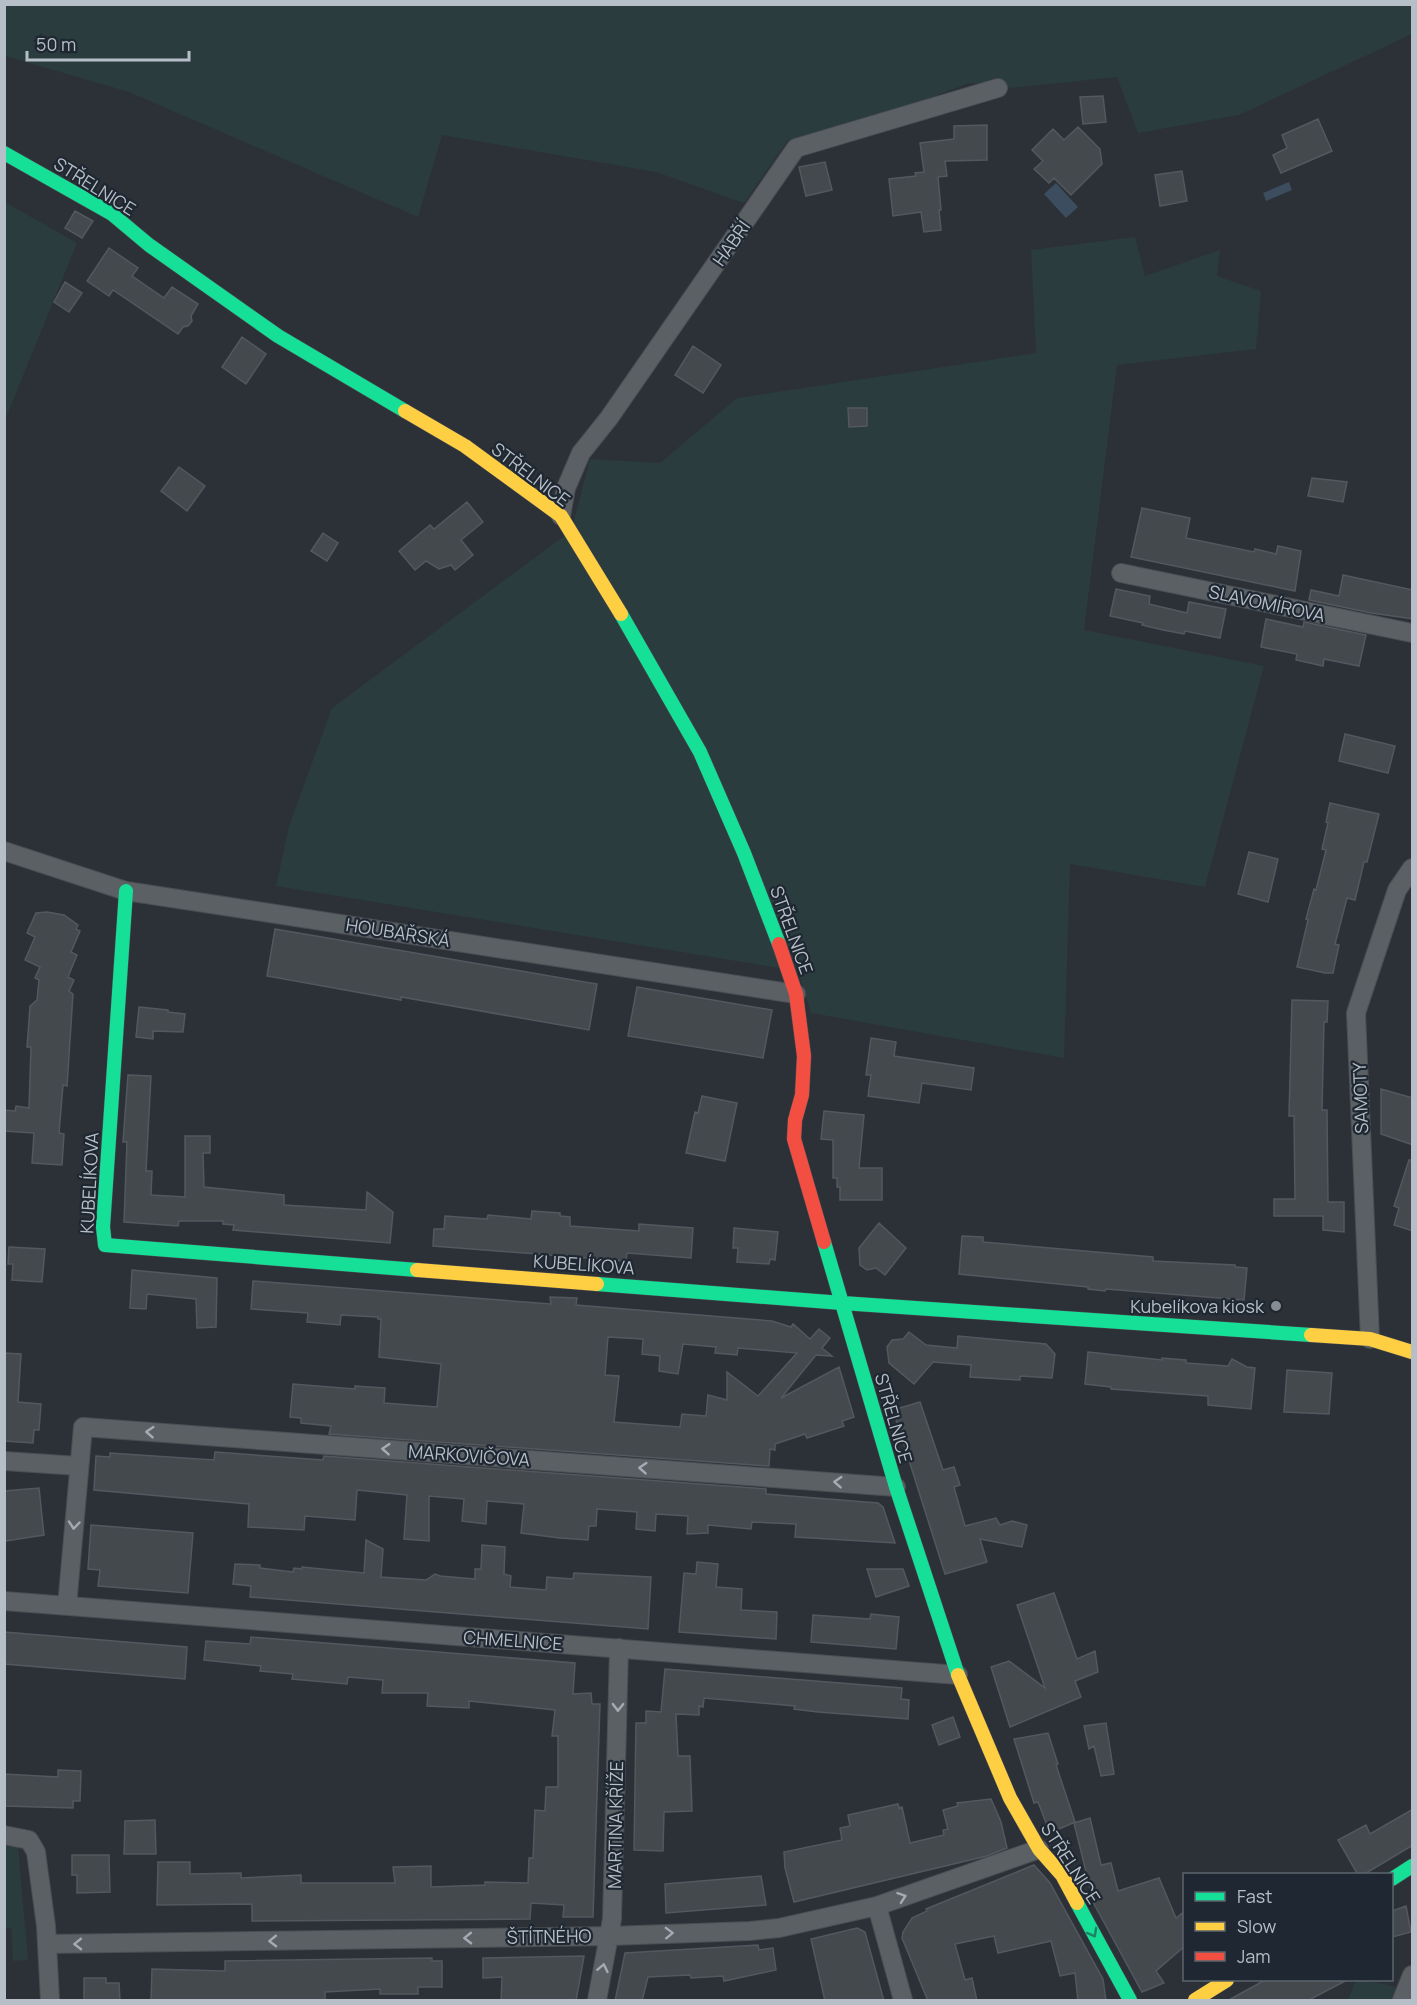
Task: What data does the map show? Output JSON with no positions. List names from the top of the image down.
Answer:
{
  "streets": {
    "street": [
      "STŘELNICE",
      "HABŘÍ",
      "SLAVOMÍROVA",
      "HOUBAŘSKÁ",
      "SAMOTY",
      "KUBELÍKOVA",
      "MARKOVIČOVA",
      "CHMELNICE",
      "MARTINA KŘÍŽE",
      "ŠTÍTNÉHO"
    ]
  },
  "crossings": [
    ["STŘELNICE", "HABŘÍ"],
    ["STŘELNICE", "HOUBAŘSKÁ"],
    ["STŘELNICE", "KUBELÍKOVA"],
    ["STŘELNICE", "MARKOVIČOVA"],
    ["STŘELNICE", "CHMELNICE"],
    ["STŘELNICE", "ŠTÍTNÉHO"],
    ["HOUBAŘSKÁ", "KUBELÍKOVA"],
    ["SAMOTY", "KUBELÍKOVA"],
    ["CHMELNICE", "MARTINA KŘÍŽE"],
    ["MARTINA KŘÍŽE", "ŠTÍTNÉHO"]
  ],
  "one_way": ["MARKOVIČOVA"],
  "places": ["Kubelíkova kiosk"],
  "legend": ["Fast", "Slow", "Jam"],
  "scale_bar": "50 m"
}
